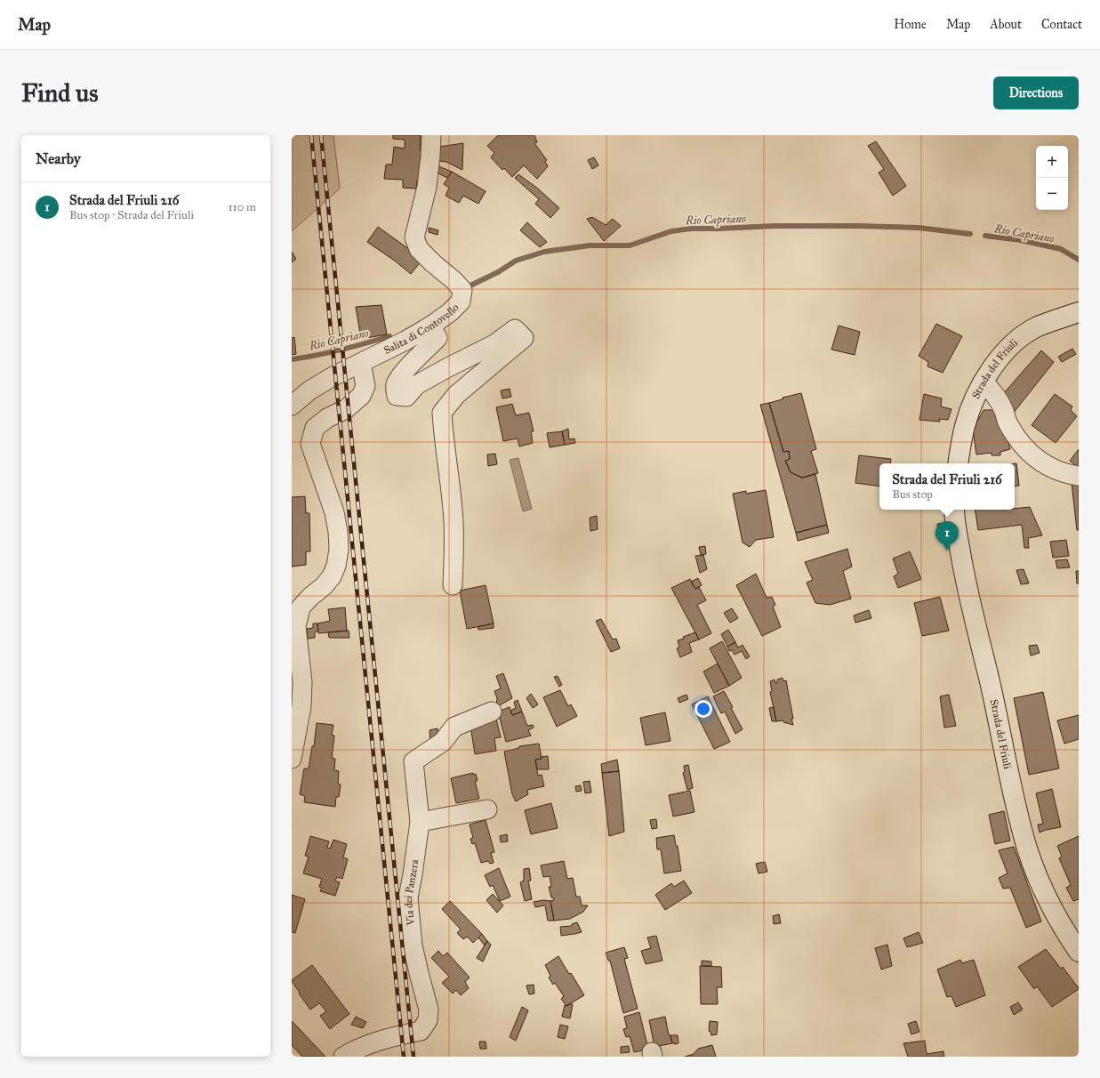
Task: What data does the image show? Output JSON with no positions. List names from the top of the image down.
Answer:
{
  "streets": {
    "main road": ["Strada del Friuli"],
    "street": ["Salita di Contovello", "Via dei Panzera"]
  },
  "water": ["Rio Capriano"],
  "page": {
    "header": "Map",
    "nav": [
      "Home",
      "Map",
      "About",
      "Contact"
    ],
    "buttons": "Directions",
    "title": "Find us",
    "heading": "Nearby",
    "map_buttons": ["+", "−"],
    "list": [
      {
        "mark": "1",
        "name": "Strada del Friuli 216",
        "note": "Bus stop · Strada del Friuli",
        "value": "110 m"
      }
    ],
    "popup": ["Strada del Friuli 216", "Bus stop"],
    "pins": "1"
  }
}
